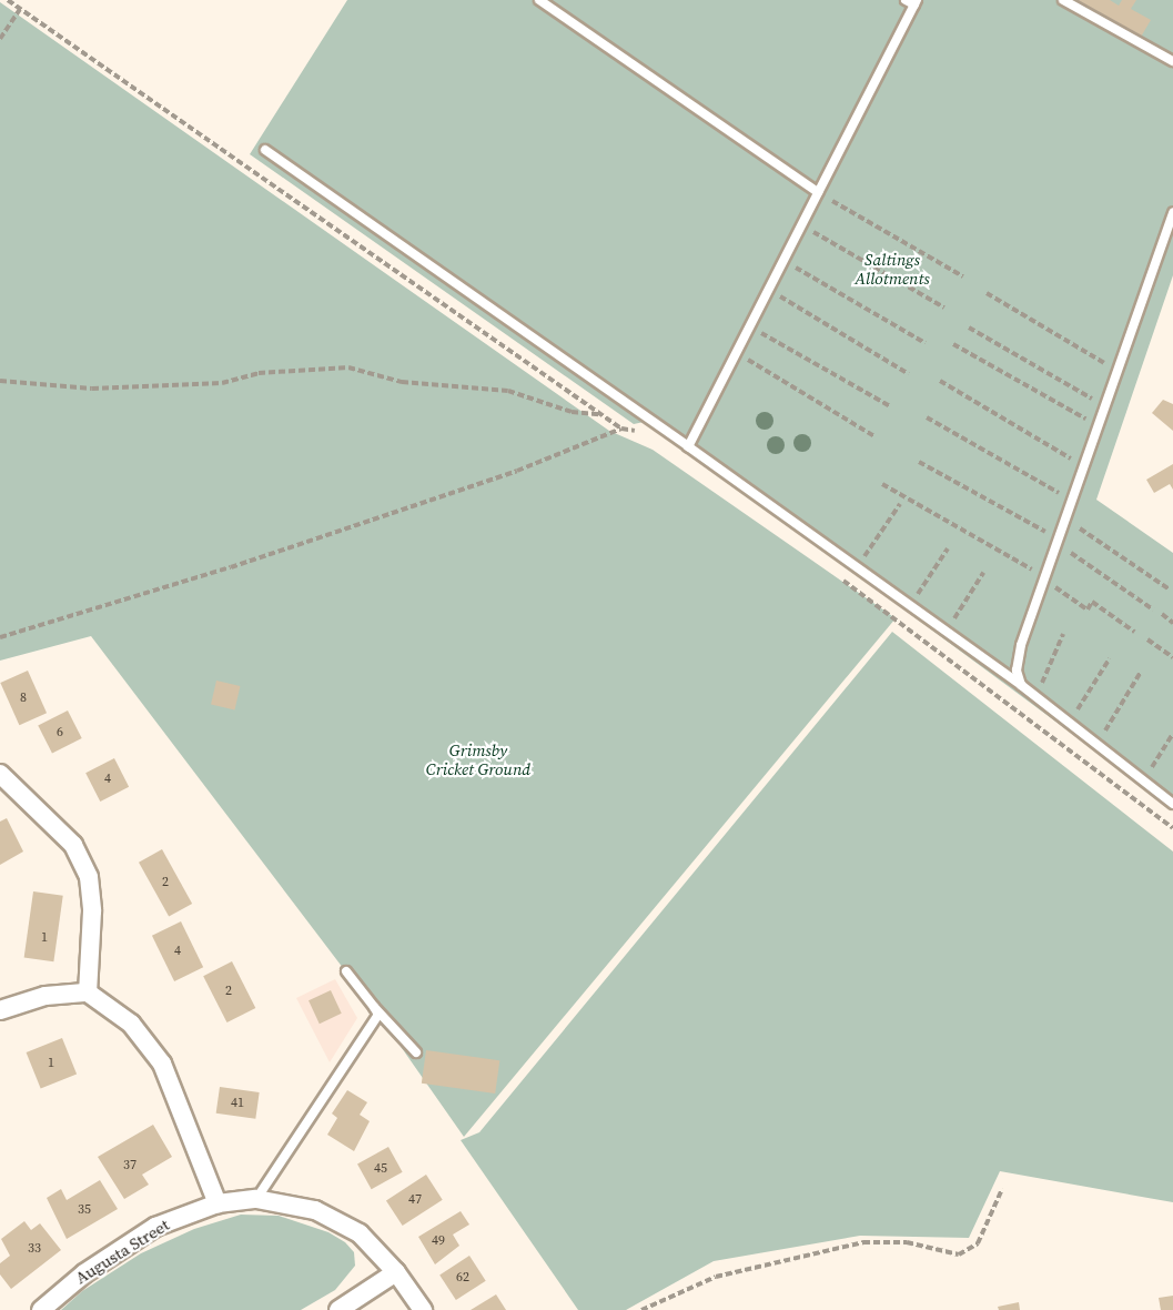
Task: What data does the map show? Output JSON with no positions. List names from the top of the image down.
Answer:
{
  "streets": {
    "street": ["Augusta Street"]
  },
  "parks": ["Saltings Allotments", "Grimsby Cricket Ground"],
  "house_numbers": [
    "8",
    "6",
    "4",
    "2",
    "1",
    "4",
    "2",
    "1",
    "41",
    "37",
    "45",
    "47",
    "35",
    "49",
    "33",
    "62"
  ]
}
